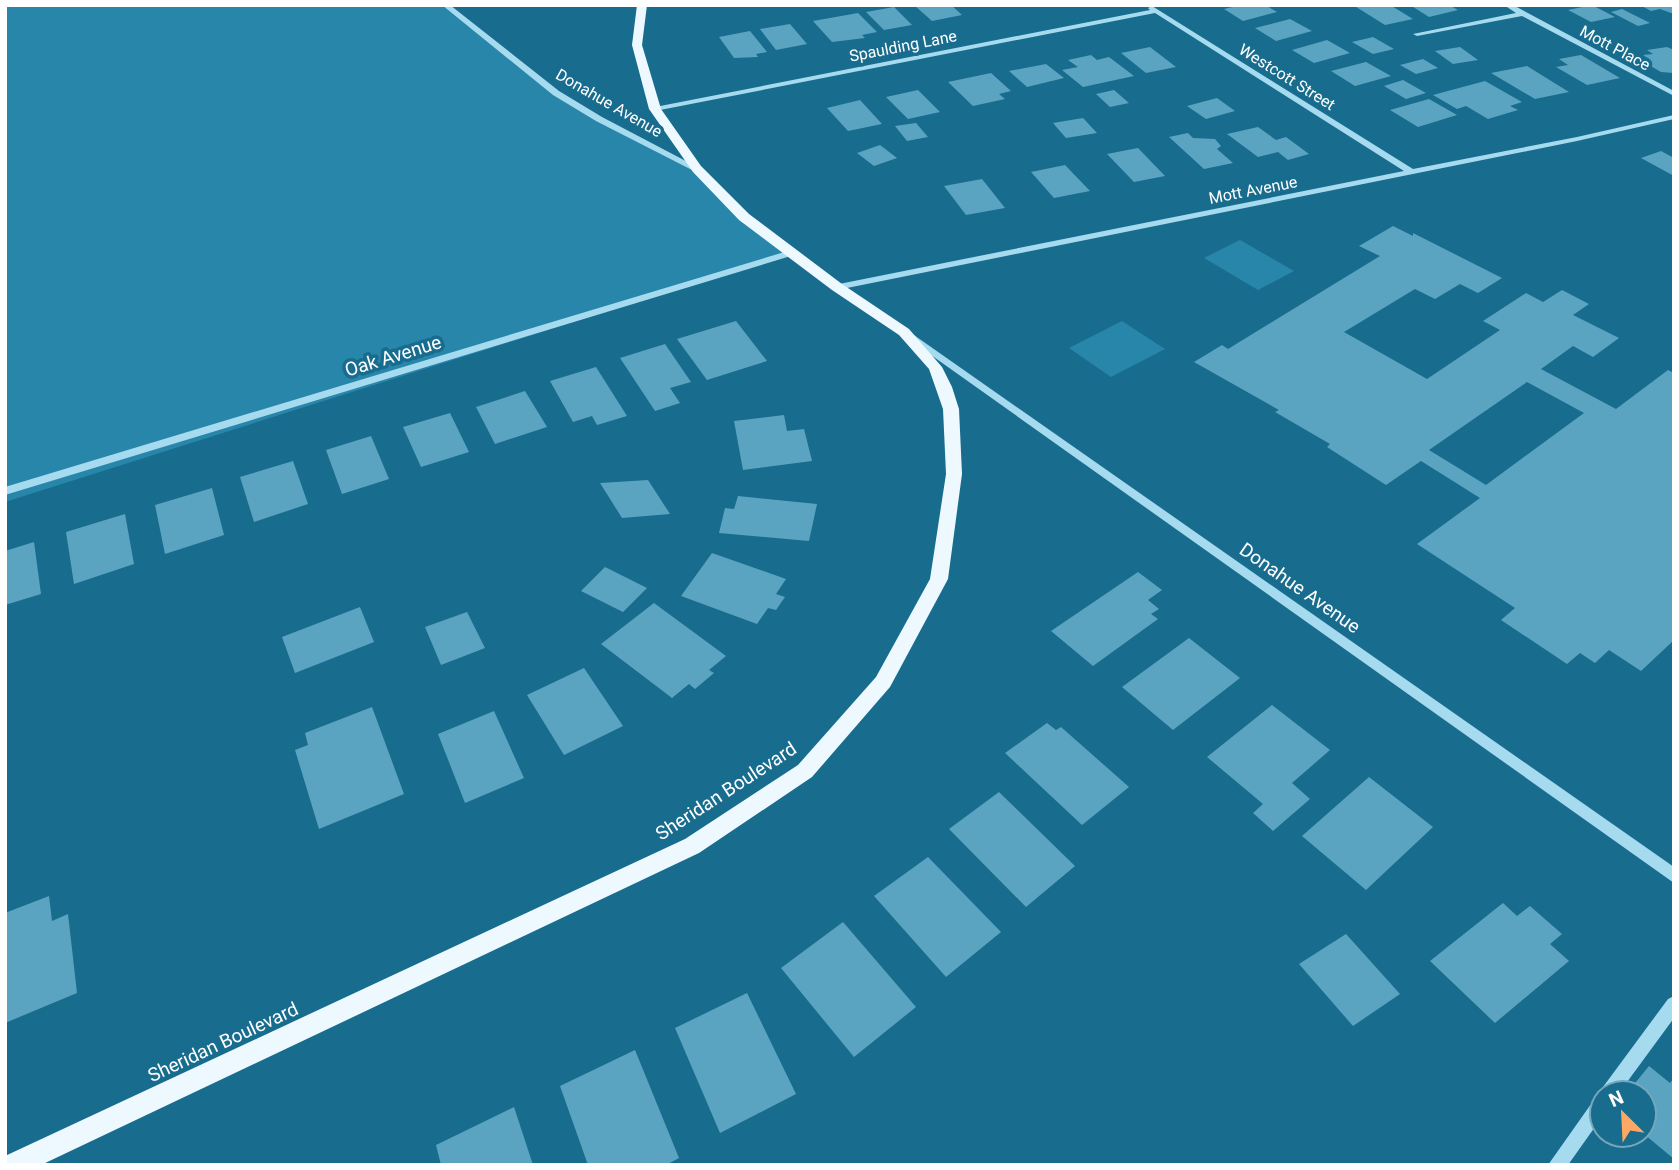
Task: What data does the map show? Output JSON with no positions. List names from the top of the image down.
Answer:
{
  "streets": {
    "main road": ["Sheridan Boulevard"],
    "street": [
      "Spaulding Lane",
      "Mott Place",
      "Westcott Street",
      "Donahue Avenue",
      "Mott Avenue",
      "Oak Avenue"
    ]
  },
  "crossings": [
    ["Spaulding Lane", "Westcott Street"],
    ["Spaulding Lane", "Sheridan Boulevard"],
    ["Westcott Street", "Mott Avenue"],
    ["Donahue Avenue", "Sheridan Boulevard"],
    ["Mott Avenue", "Sheridan Boulevard"],
    ["Oak Avenue", "Sheridan Boulevard"]
  ],
  "north": "top left"
}
